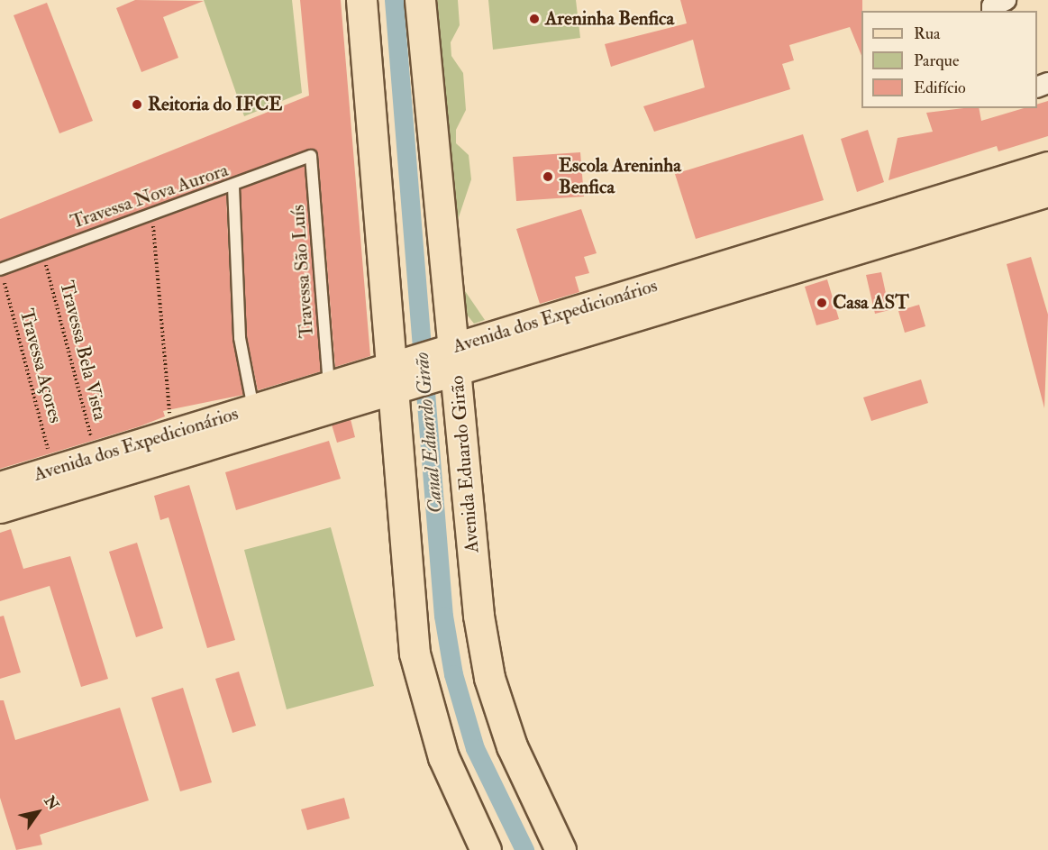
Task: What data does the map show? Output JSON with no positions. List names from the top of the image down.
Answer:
{
  "streets": {
    "main road": ["Avenida dos Expedicionários", "Avenida Eduardo Girão"],
    "lane": ["Travessa Nova Aurora", "Travessa São Luís"],
    "path": ["Travessa Bela Vista", "Travessa Açores"]
  },
  "crossings": [
    ["Travessa Nova Aurora", "Travessa São Luís"],
    ["Travessa Nova Aurora", "Travessa Bela Vista"],
    ["Travessa Nova Aurora", "Travessa Açores"],
    ["Travessa São Luís", "Avenida dos Expedicionários"],
    ["Avenida dos Expedicionários", "Travessa Bela Vista"],
    ["Avenida dos Expedicionários", "Travessa Açores"],
    ["Avenida dos Expedicionários", "Avenida Eduardo Girão"]
  ],
  "water": ["Canal Eduardo Girão"],
  "places": [
    "Areninha Benfica",
    "Reitoria do IFCE",
    "Escola Areninha Benfica",
    "Casa AST"
  ],
  "legend": ["Rua", "Parque", "Edifício"],
  "north": "top right"
}
